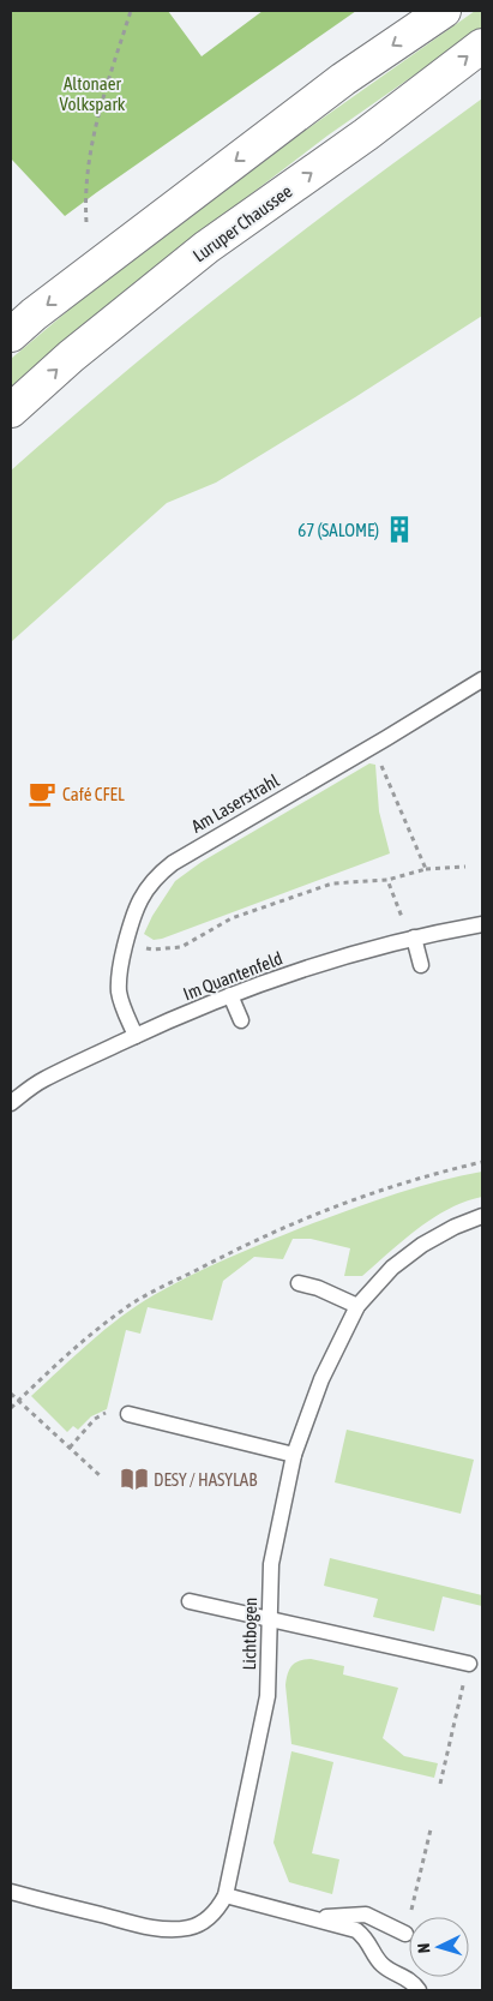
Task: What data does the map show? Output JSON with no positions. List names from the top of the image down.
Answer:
{
  "streets": {
    "main road": ["Luruper Chaussee"],
    "lane": ["Am Laserstrahl", "Im Quantenfeld", "Lichtbogen"]
  },
  "crossings": [
    ["Am Laserstrahl", "Im Quantenfeld"]
  ],
  "parks": ["Altonaer Volkspark"],
  "places": {
    "building": ["67 (SALOME)"],
    "cafe": ["Café CFEL"],
    "library": ["DESY / HASYLAB"]
  },
  "north": "left"
}
